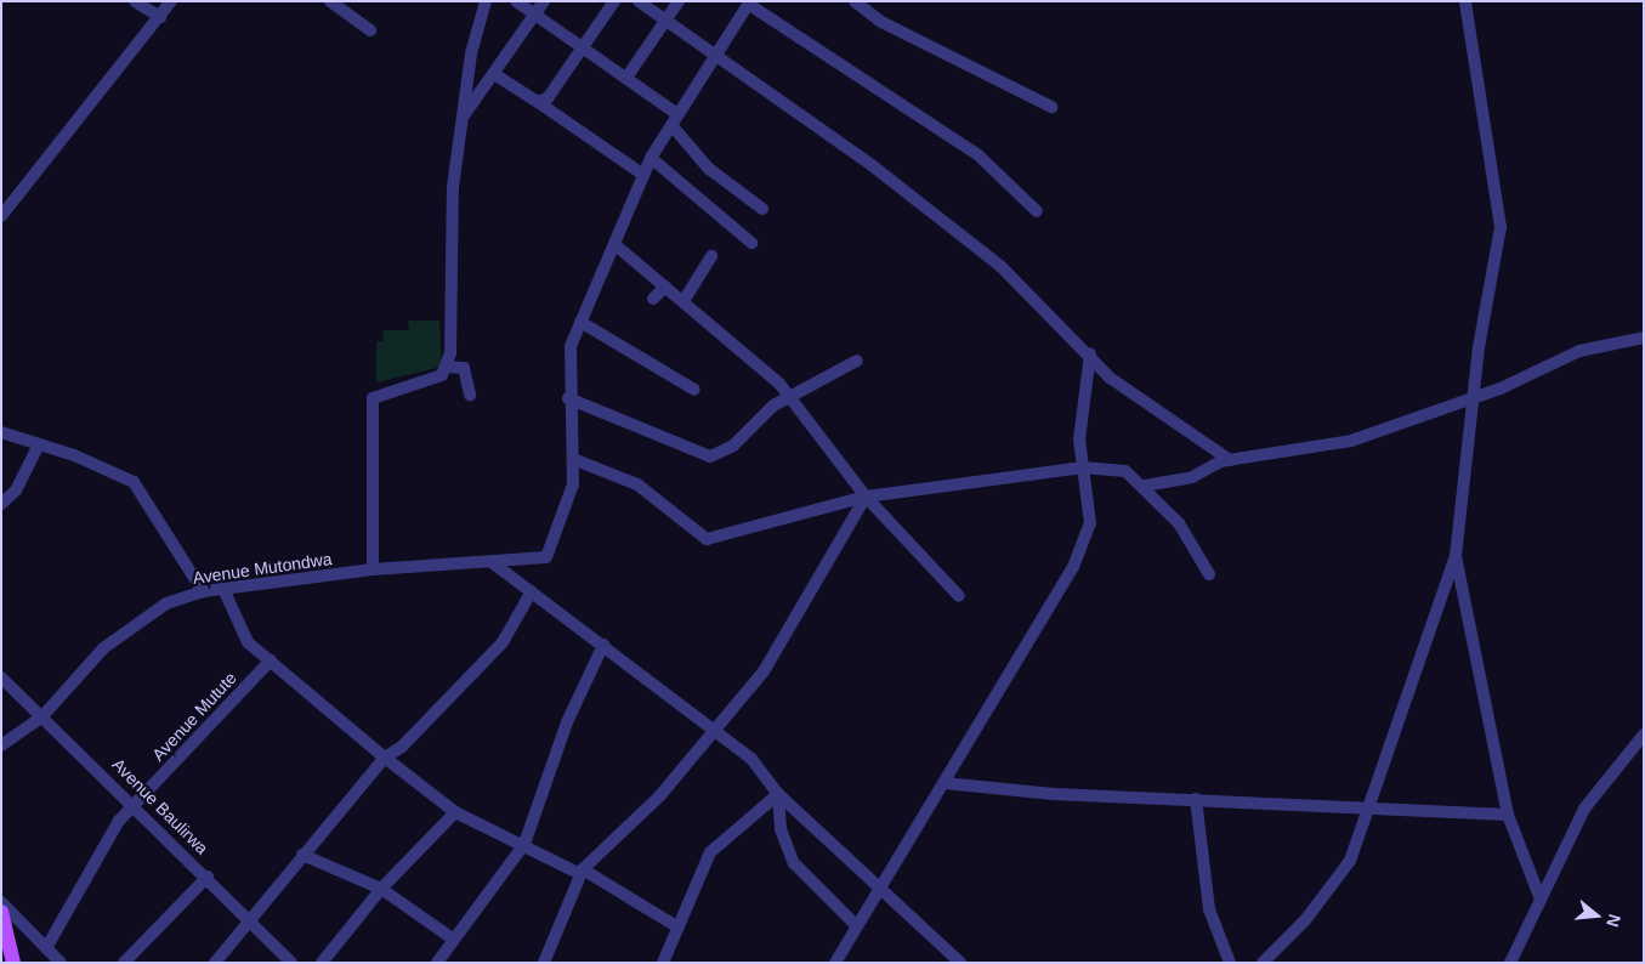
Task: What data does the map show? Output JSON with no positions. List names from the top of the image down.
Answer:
{
  "streets": {
    "street": ["Avenue Mutondwa", "Avenue Mutute", "Avenue Baulirwa"]
  },
  "crossings": [
    ["Avenue Mutondwa", "Avenue Baulirwa"],
    ["Avenue Mutute", "Avenue Baulirwa"]
  ],
  "north": "right"
}
